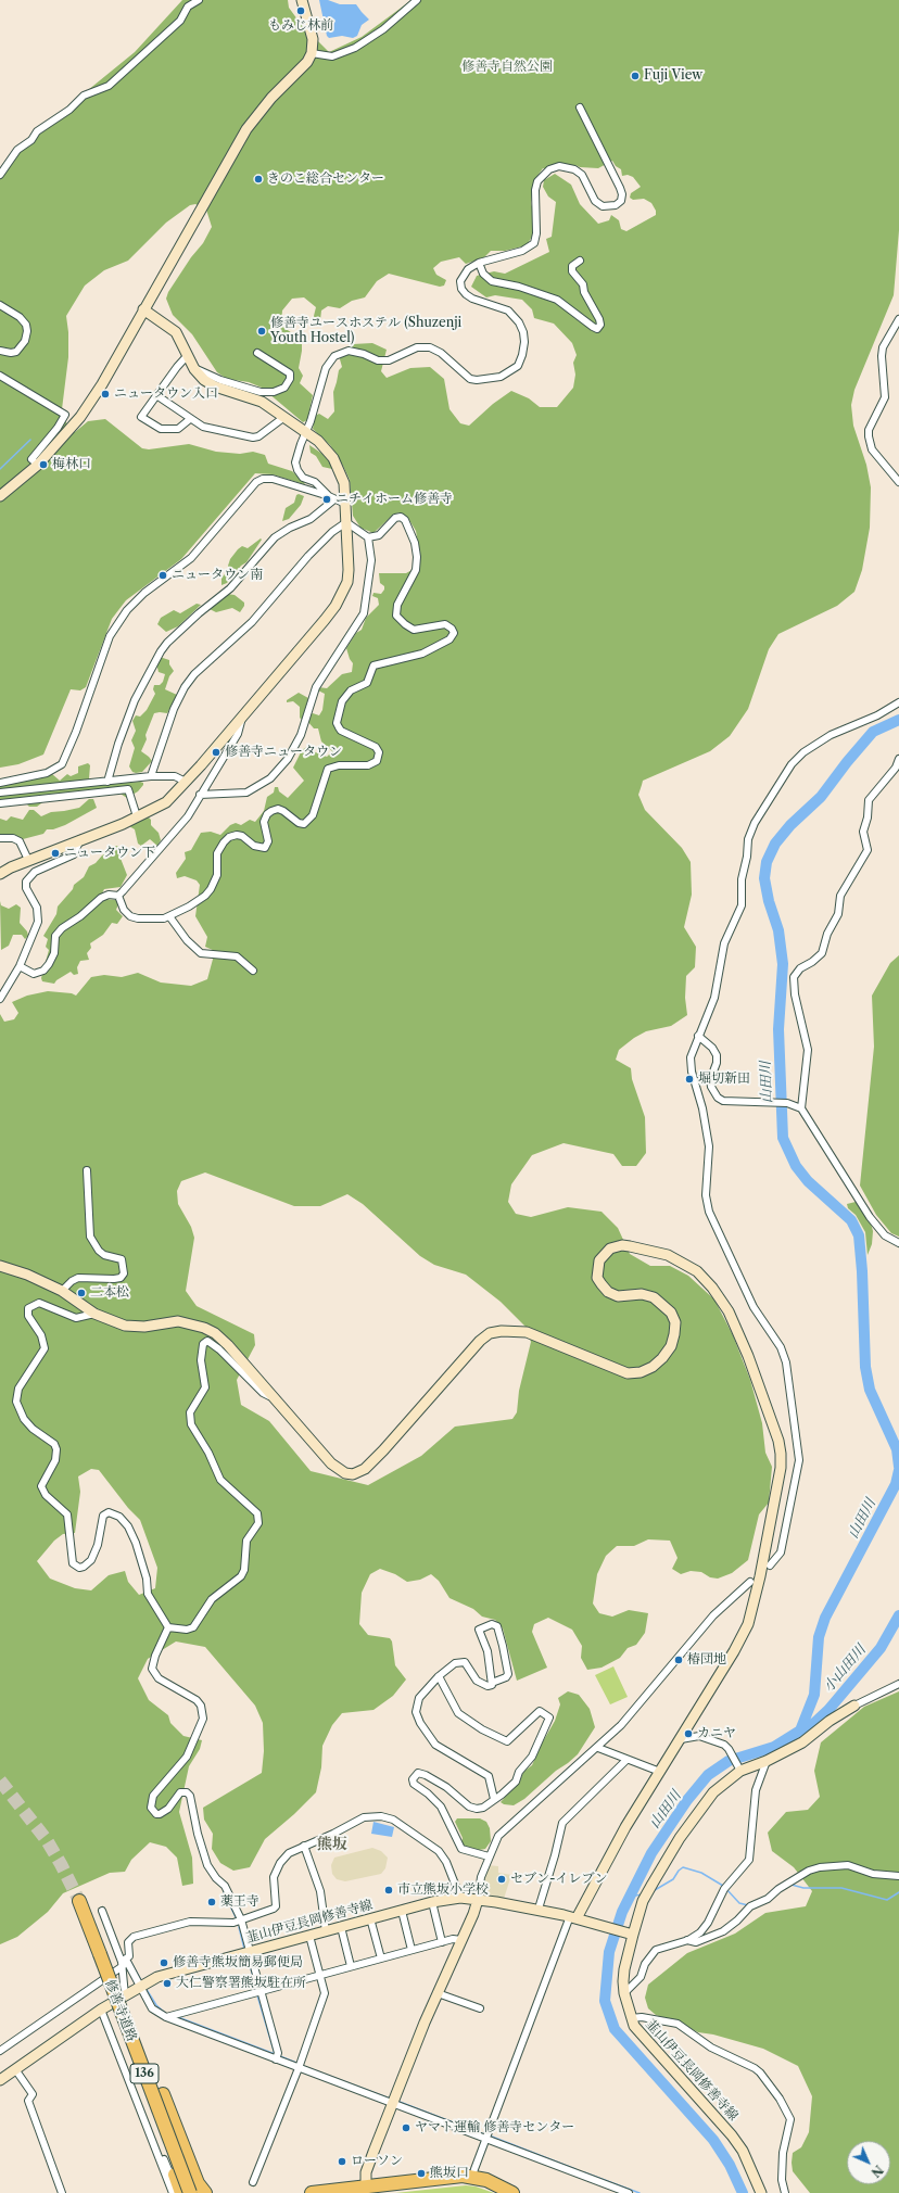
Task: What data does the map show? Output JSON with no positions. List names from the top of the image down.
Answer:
{
  "streets": {
    "highway": ["修善寺道路", "136"],
    "street": ["韮山伊豆長岡修善寺線"]
  },
  "districts": ["熊坂"],
  "water": ["山田川", "小山田川"],
  "parks": ["修善寺自然公園"],
  "places": [
    "もみじ林前",
    "Fuji View",
    "きのこ総合センター",
    "修善寺ユースホステル (Shuzenji Youth Hostel)",
    "ニュータウン入口",
    "梅林口",
    "ニチイホーム修善寺",
    "ニュータウン南",
    "修善寺ニュータウン",
    "ニュータウン下",
    "堀切新田",
    "二本松",
    "椿団地",
    "カニヤ",
    "セブン-イレブン",
    "市立熊坂小学校",
    "薬王寺",
    "修善寺熊坂簡易郵便局",
    "大仁警察署熊坂駐在所",
    "ヤマト運輸 修善寺センター",
    "ローソン",
    "熊坂口"
  ],
  "north": "bottom right"
}
